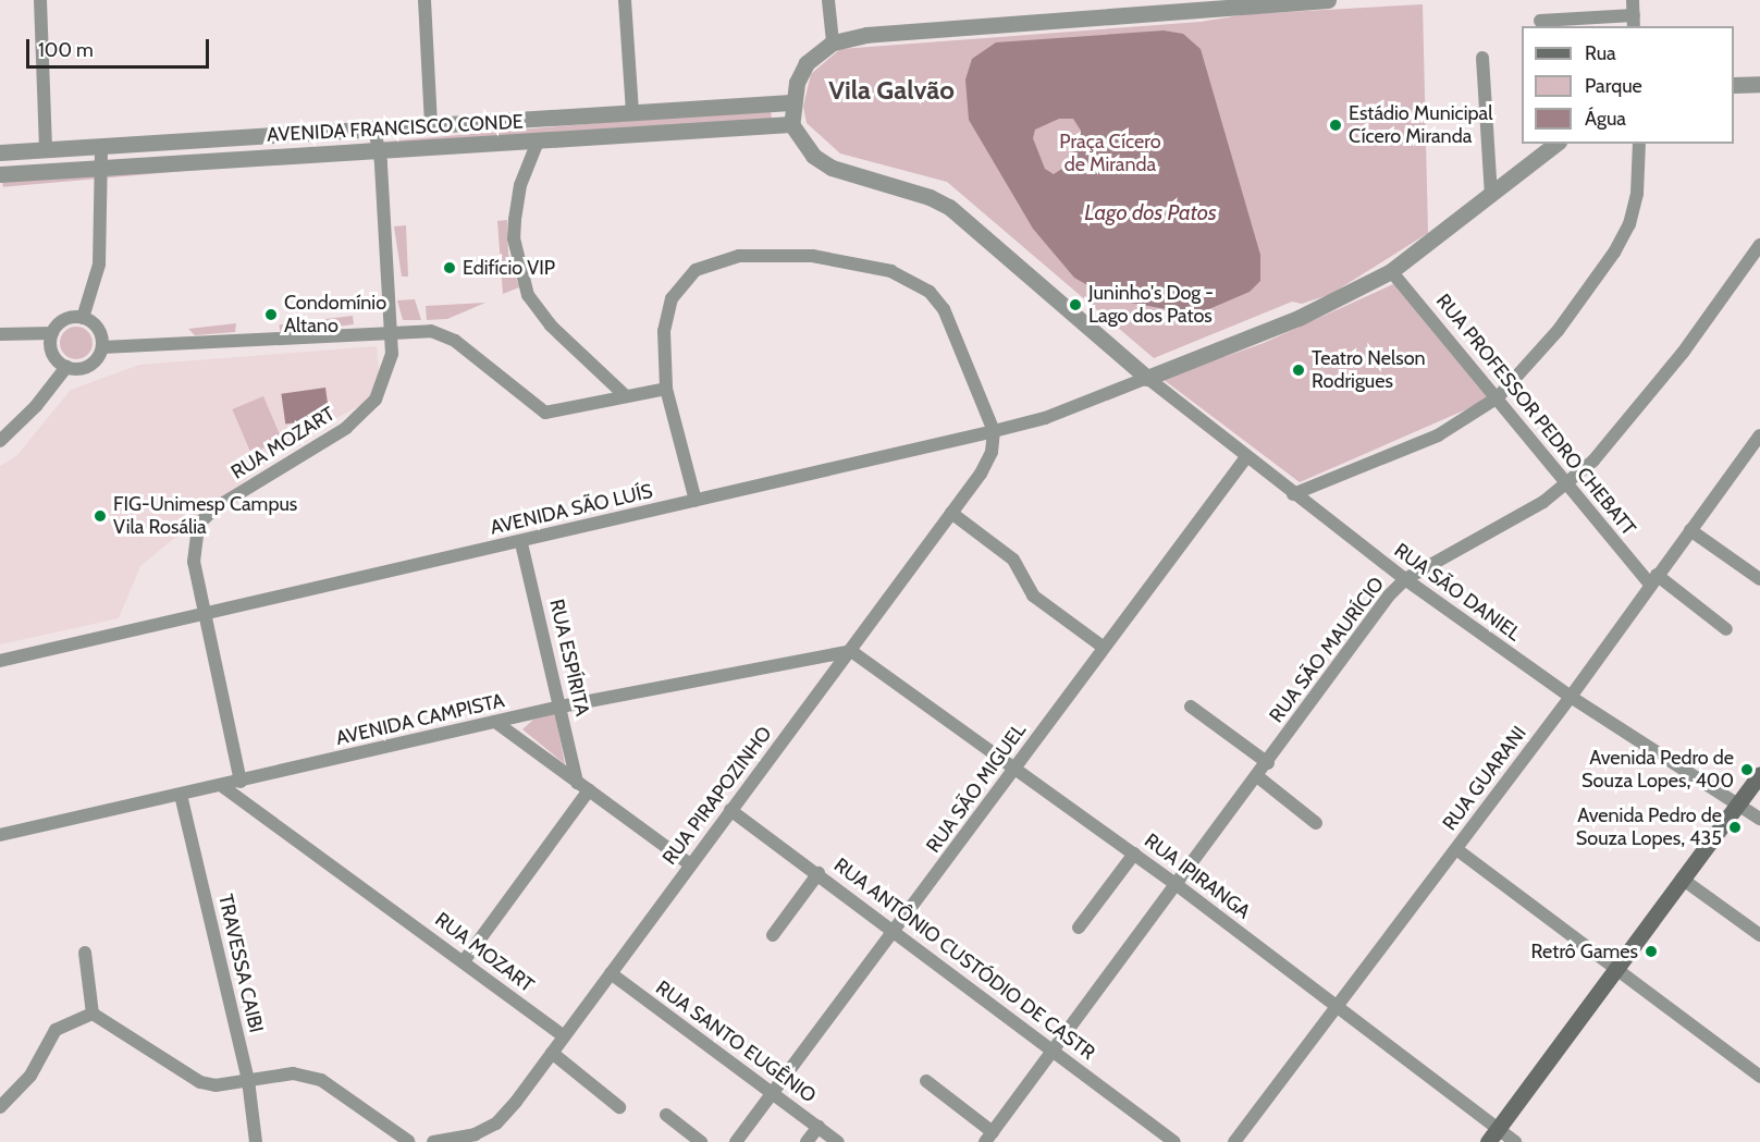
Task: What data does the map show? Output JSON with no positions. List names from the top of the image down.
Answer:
{
  "streets": {
    "street": [
      "AVENIDA FRANCISCO CONDE",
      "RUA PROFESSOR PEDRO CHEBATT",
      "RUA MOZART",
      "AVENIDA SÃO LUÍS",
      "RUA SÃO DANIEL",
      "RUA SÃO MAURÍCIO",
      "RUA ESPÍRITA",
      "AVENIDA CAMPISTA",
      "RUA GUARANI",
      "RUA SÃO MIGUEL",
      "RUA PIRAPOZINHO",
      "RUA IPIRANGA",
      "RUA ANTÔNIO CUSTÓDIO DE CASTR",
      "TRAVESSA CAIBI",
      "RUA SANTO EUGÊNIO"
    ]
  },
  "crossings": [
    ["AVENIDA FRANCISCO CONDE", "RUA MOZART"],
    ["RUA PROFESSOR PEDRO CHEBATT", "RUA SÃO MAURÍCIO"],
    ["RUA PROFESSOR PEDRO CHEBATT", "RUA GUARANI"],
    ["RUA MOZART", "AVENIDA SÃO LUÍS"],
    ["RUA MOZART", "AVENIDA CAMPISTA"],
    ["RUA MOZART", "RUA PIRAPOZINHO"],
    ["AVENIDA SÃO LUÍS", "RUA SÃO DANIEL"],
    ["AVENIDA SÃO LUÍS", "RUA ESPÍRITA"],
    ["AVENIDA SÃO LUÍS", "RUA PIRAPOZINHO"],
    ["RUA SÃO DANIEL", "RUA SÃO MAURÍCIO"],
    ["RUA SÃO DANIEL", "RUA GUARANI"],
    ["RUA SÃO DANIEL", "RUA SÃO MIGUEL"],
    ["RUA SÃO MAURÍCIO", "RUA IPIRANGA"],
    ["RUA SÃO MAURÍCIO", "RUA ANTÔNIO CUSTÓDIO DE CASTR"],
    ["RUA ESPÍRITA", "AVENIDA CAMPISTA"],
    ["AVENIDA CAMPISTA", "RUA PIRAPOZINHO"],
    ["AVENIDA CAMPISTA", "RUA IPIRANGA"],
    ["AVENIDA CAMPISTA", "TRAVESSA CAIBI"],
    ["RUA GUARANI", "RUA IPIRANGA"],
    ["RUA SÃO MIGUEL", "RUA IPIRANGA"],
    ["RUA SÃO MIGUEL", "RUA ANTÔNIO CUSTÓDIO DE CASTR"],
    ["RUA SÃO MIGUEL", "RUA SANTO EUGÊNIO"],
    ["RUA PIRAPOZINHO", "RUA IPIRANGA"],
    ["RUA PIRAPOZINHO", "RUA ANTÔNIO CUSTÓDIO DE CASTR"],
    ["RUA PIRAPOZINHO", "RUA SANTO EUGÊNIO"]
  ],
  "districts": ["Vila Galvão"],
  "water": ["Lago dos Patos"],
  "parks": ["Praça Cícero de Miranda"],
  "places": [
    "Estádio Municipal Cícero Miranda",
    "Edifício VIP",
    "Juninho's Dog - Lago dos Patos",
    "Condomínio Altano",
    "Teatro Nelson Rodrigues",
    "FIG-Unimesp Campus Vila Rosália",
    "Avenida Pedro de Souza Lopes, 400",
    "Avenida Pedro de Souza Lopes, 435",
    "Retrô Games"
  ],
  "legend": ["Rua", "Parque", "Água"],
  "scale_bar": "100 m"
}
